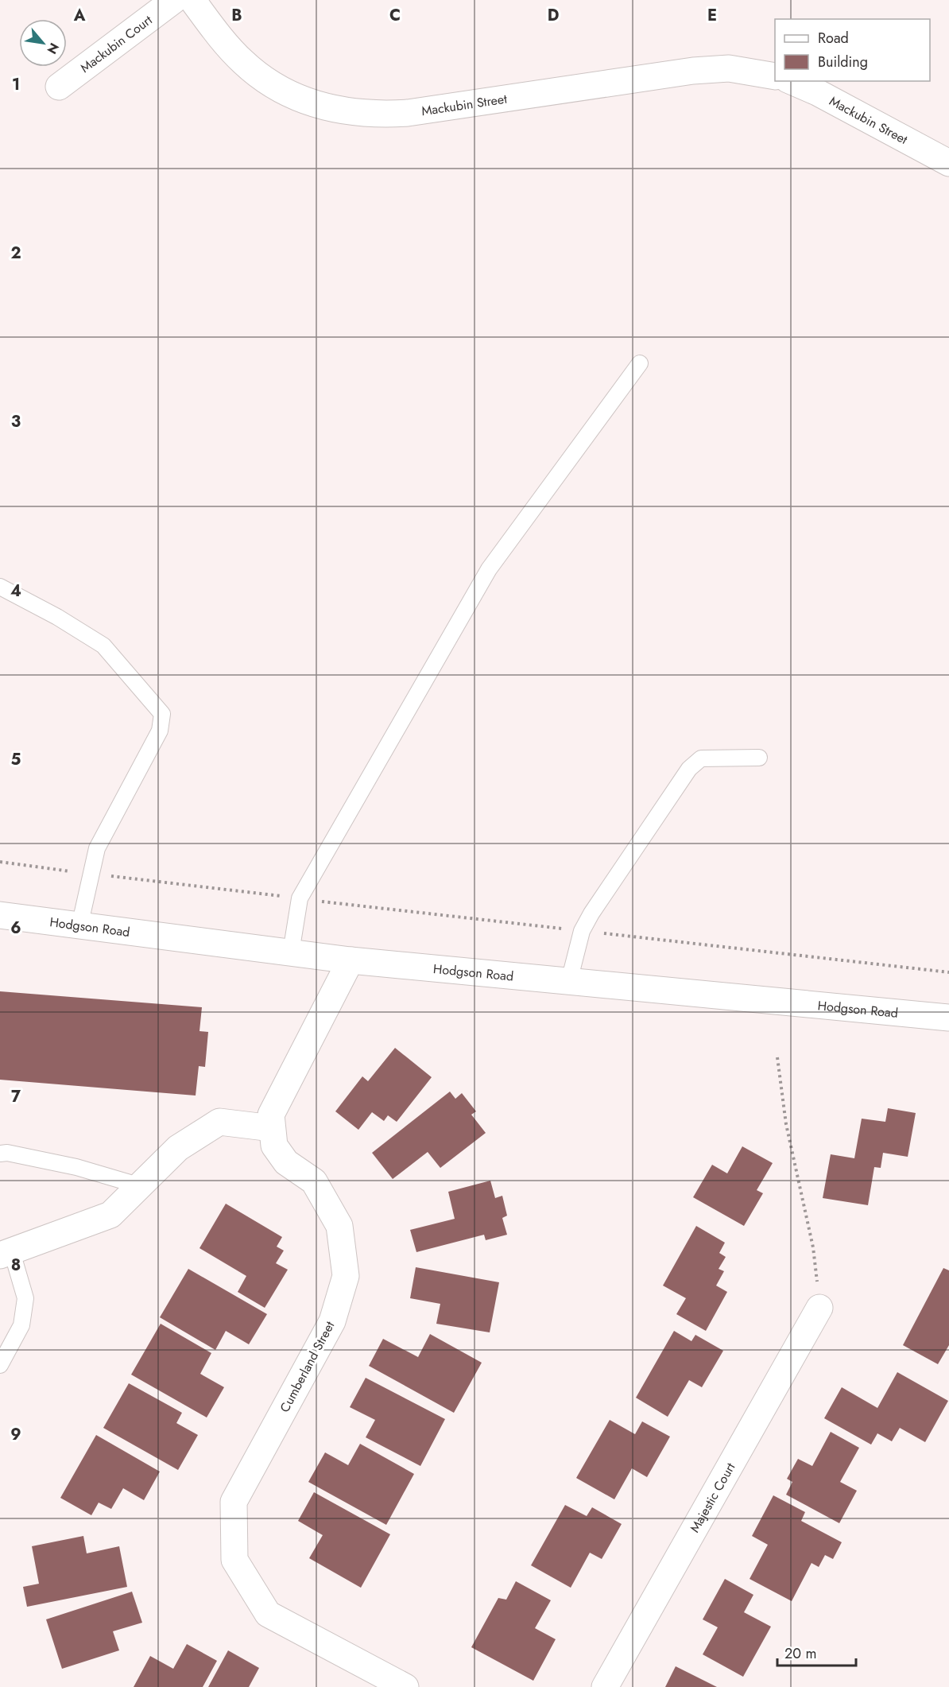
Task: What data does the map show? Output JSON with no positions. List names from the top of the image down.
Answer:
{
  "streets": {
    "street": [
      "Mackubin Court",
      "Mackubin Street",
      "Hodgson Road",
      "Cumberland Street",
      "Majestic Court"
    ]
  },
  "crossings": [
    ["Hodgson Road", "Cumberland Street"]
  ],
  "legend": ["Road", "Building"],
  "scale_bar": "20 m",
  "north": "bottom right",
  "grid": {
    "columns": [
      "A",
      "B",
      "C",
      "D",
      "E"
    ],
    "rows": [
      "1",
      "2",
      "3",
      "4",
      "5",
      "6",
      "7",
      "8",
      "9"
    ]
  }
}
